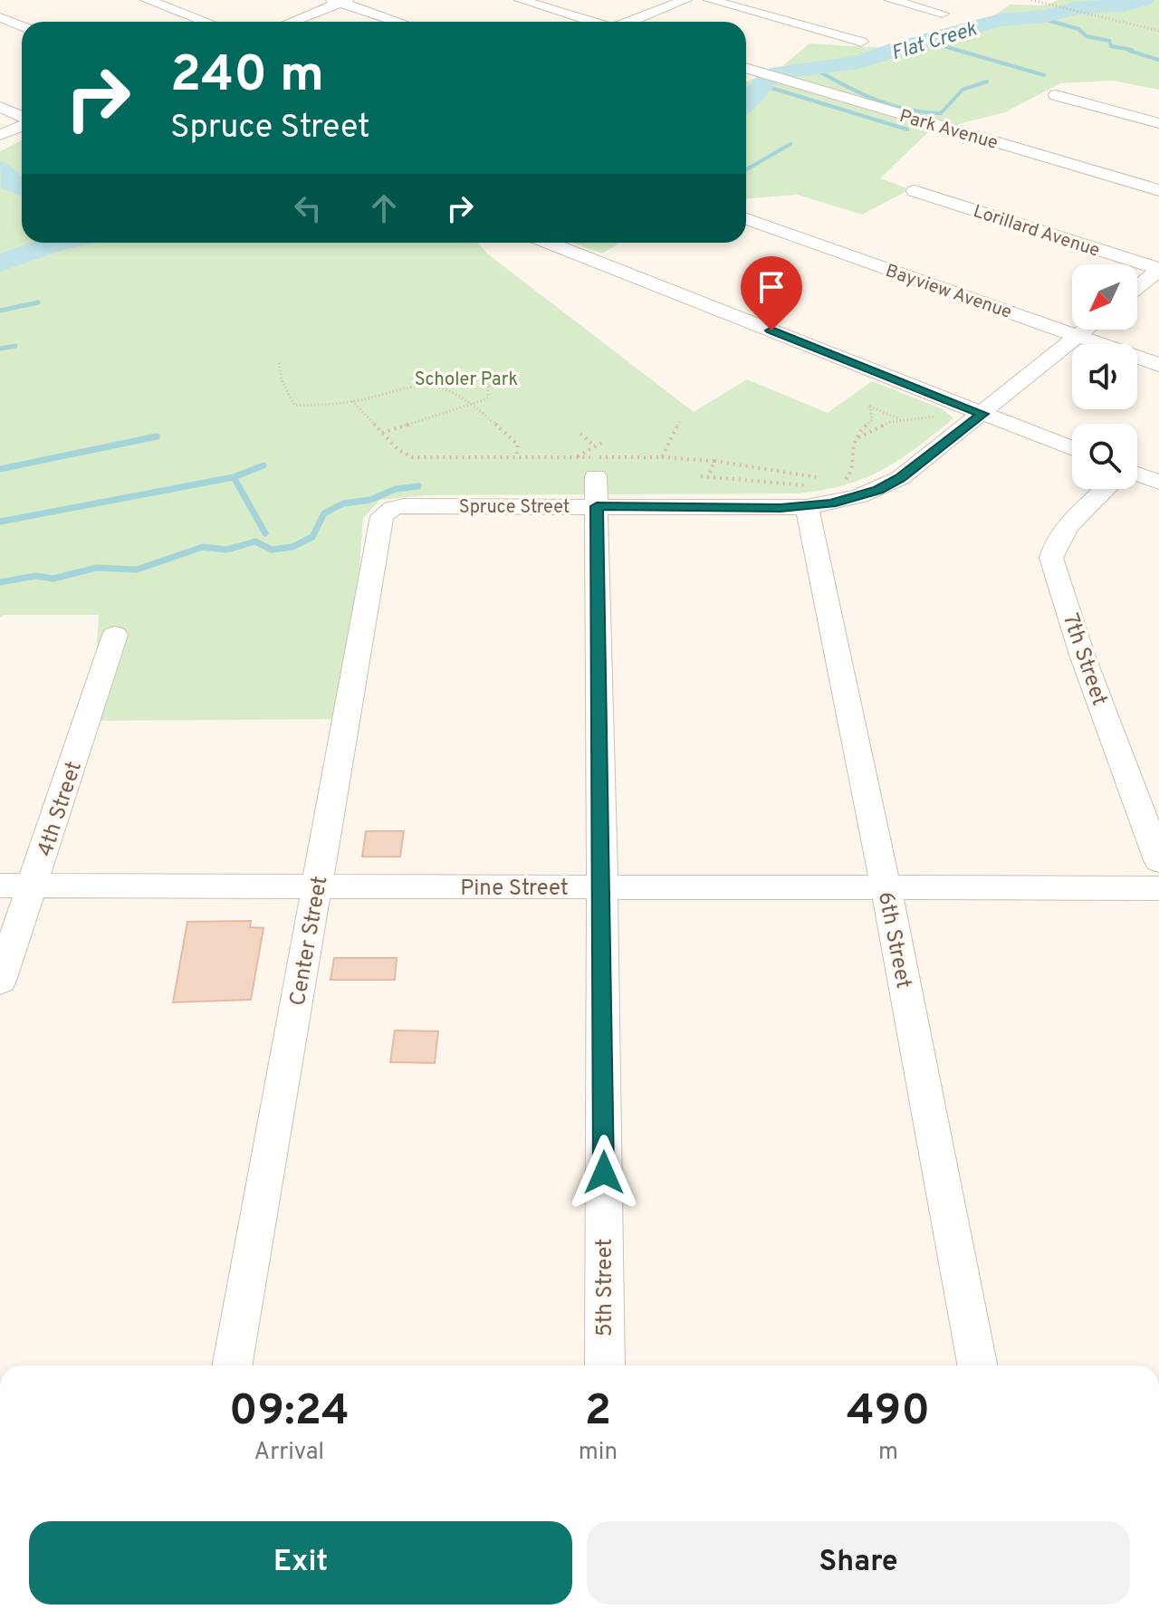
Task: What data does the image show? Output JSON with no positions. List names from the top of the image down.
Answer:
{
  "streets": {
    "street": [
      "Park Avenue",
      "Lorillard Avenue",
      "Bayview Avenue",
      "Spruce Street",
      "7th Street",
      "4th Street",
      "Pine Street",
      "6th Street",
      "Center Street",
      "5th Street"
    ]
  },
  "crossings": [
    ["Bayview Avenue", "Spruce Street"],
    ["Spruce Street", "6th Street"],
    ["Spruce Street", "Center Street"],
    ["Spruce Street", "5th Street"],
    ["4th Street", "Pine Street"],
    ["Pine Street", "6th Street"],
    ["Pine Street", "Center Street"],
    ["Pine Street", "5th Street"]
  ],
  "water": ["Flat Creek"],
  "parks": ["Scholer Park"],
  "north": "bottom left",
  "page": {
    "turn": ["240 m", "Spruce Street"],
    "eta": [
      "09:24",
      "Arrival",
      "2",
      "min",
      "490",
      "m"
    ],
    "buttons": ["Exit", "Share"]
  }
}
